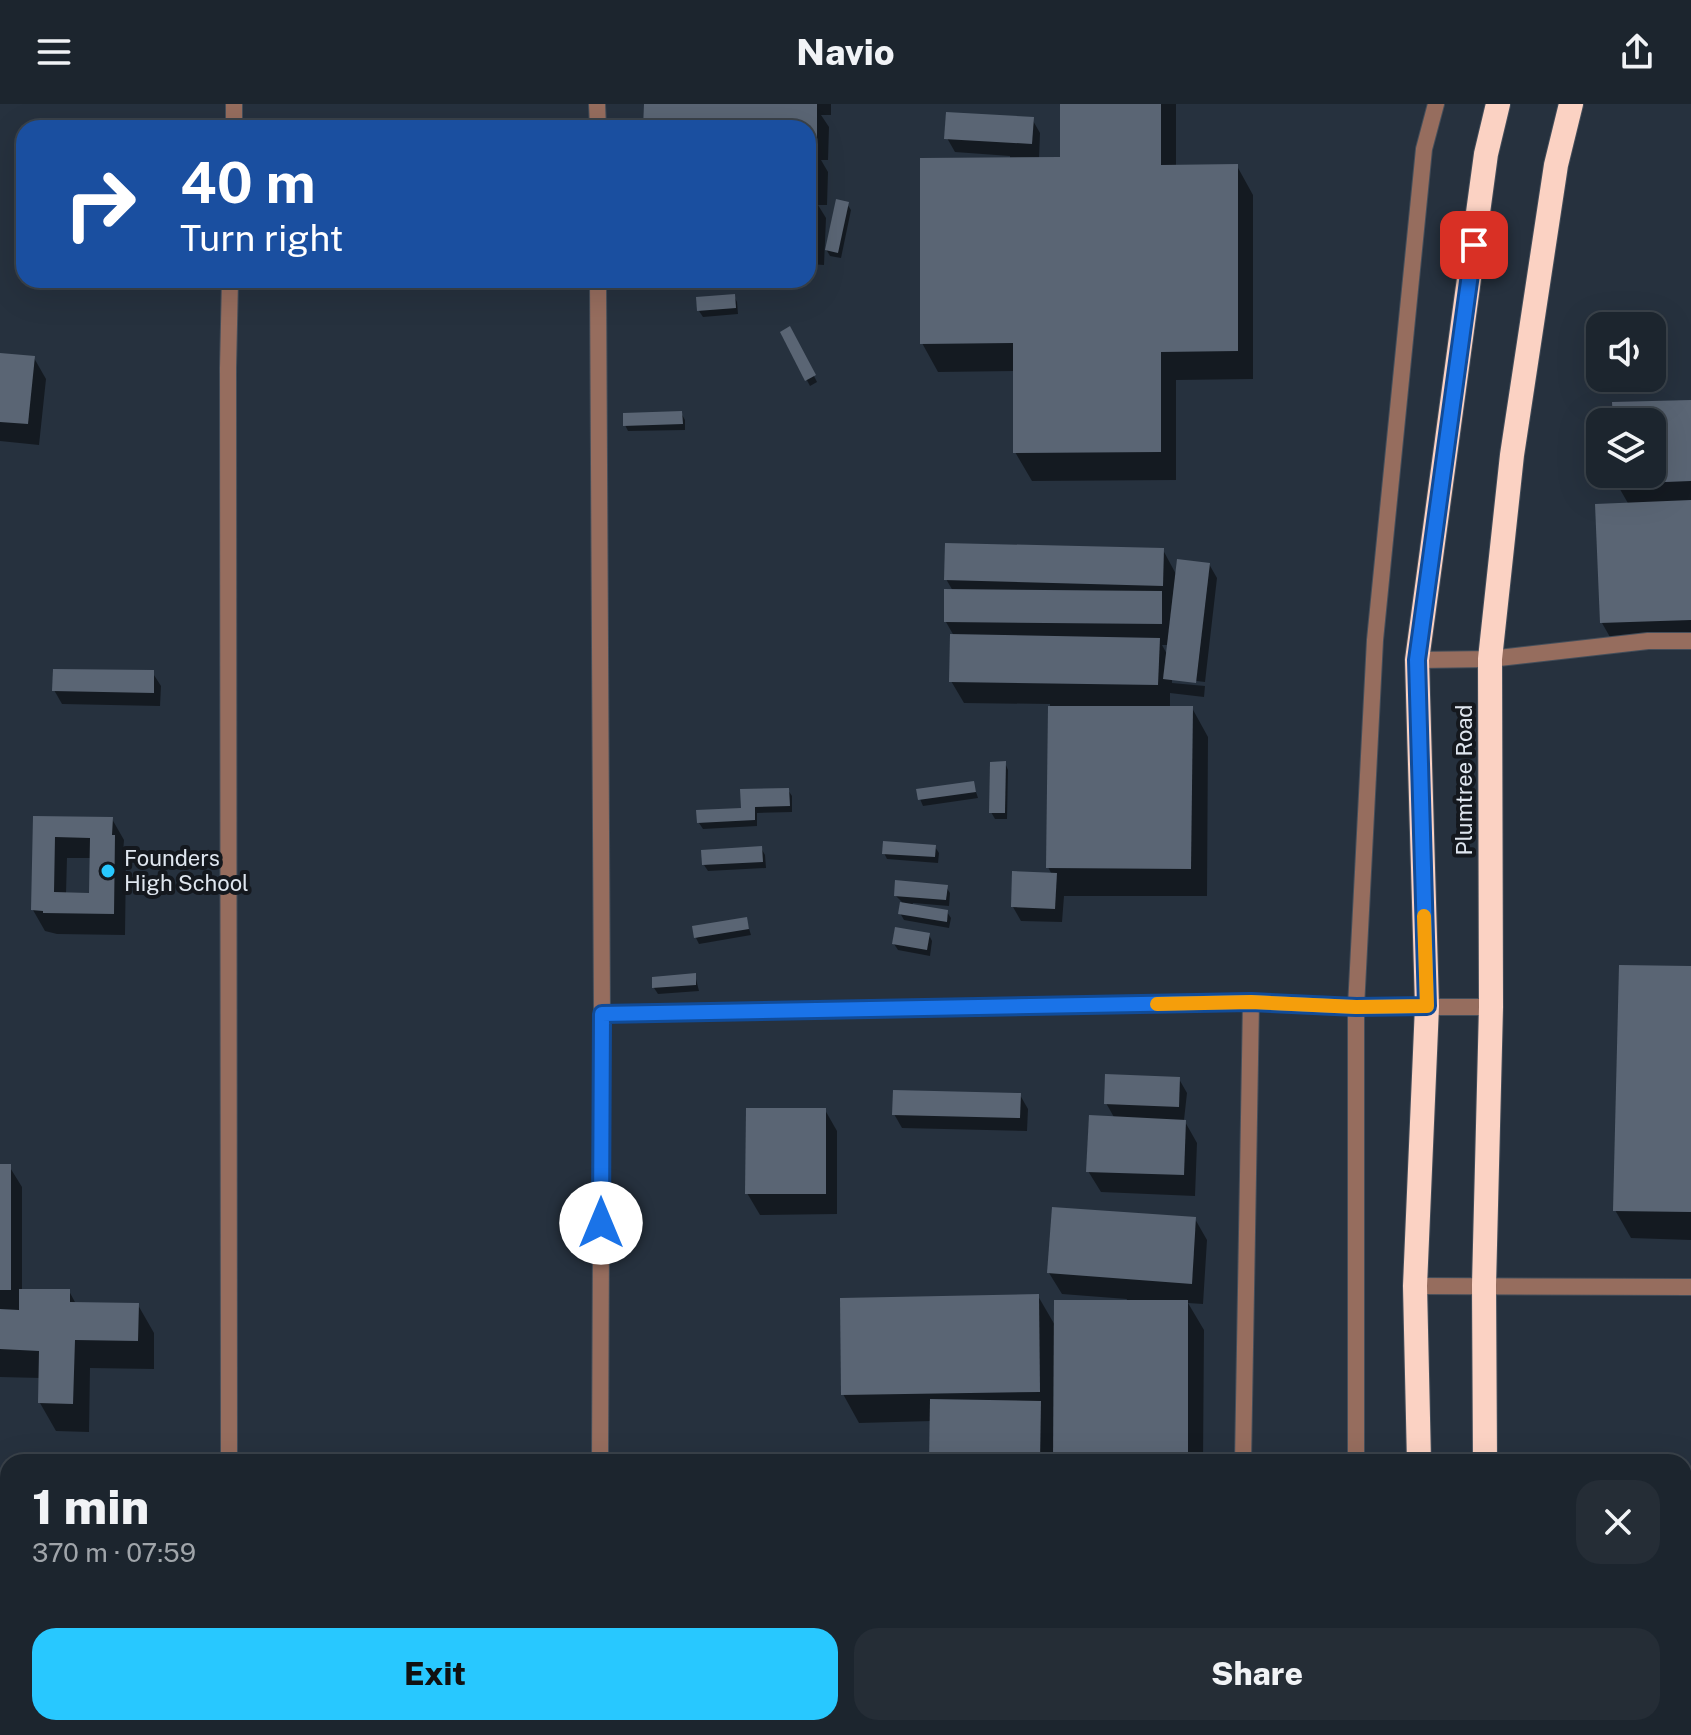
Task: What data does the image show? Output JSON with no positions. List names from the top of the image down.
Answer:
{
  "streets": {
    "highway": ["Plumtree Road"]
  },
  "places": ["Founders High School"],
  "page": {
    "header": "Navio",
    "turn": ["40 m", "Turn right"],
    "heading": ["1 min", "370 m · 07:59"],
    "buttons": ["Exit", "Share"]
  }
}
